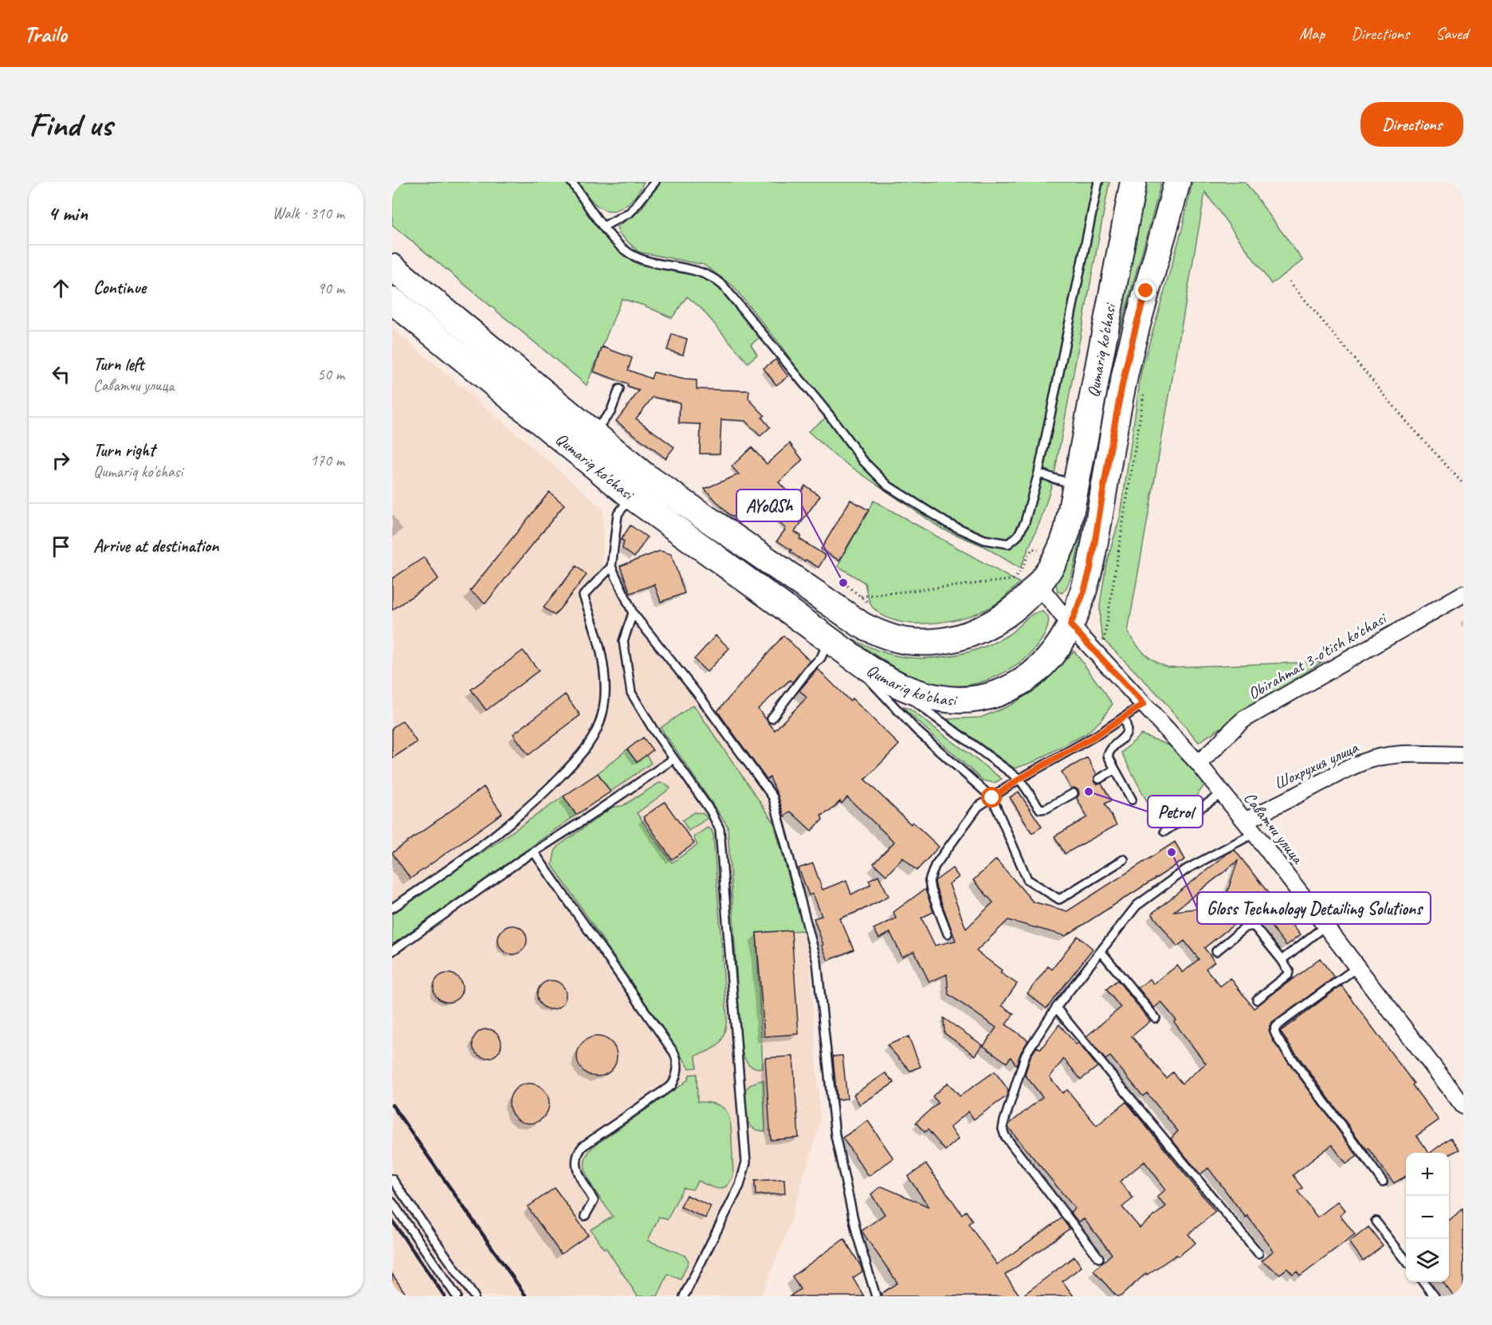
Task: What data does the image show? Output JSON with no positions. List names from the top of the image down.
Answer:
{
  "streets": {
    "main road": ["Qumariq ko'chasi"],
    "street": ["Obirahmat 3-o'tish ko'chasi", "Шохрухия улица", "Саватчи улица"]
  },
  "crossings": [
    ["Qumariq ko'chasi", "Саватчи улица"],
    ["Obirahmat 3-o'tish ko'chasi", "Саватчи улица"],
    ["Шохрухия улица", "Саватчи улица"]
  ],
  "places": ["AYoQSh", "Petrol", "Gloss Technology Detailing Solutions"],
  "page": {
    "header": "Trailo",
    "nav": ["Map", "Directions", "Saved"],
    "buttons": "Directions",
    "title": "Find us",
    "heading": ["4 min", "Walk · 310 m"],
    "list": [
      ["Continue", "90 m"],
      ["Turn left", "Саватчи улица", "50 m"],
      ["Turn right", "Qumariq ko'chasi", "170 m"],
      "Arrive at destination"
    ],
    "map_buttons": ["+", "−"]
  }
}
